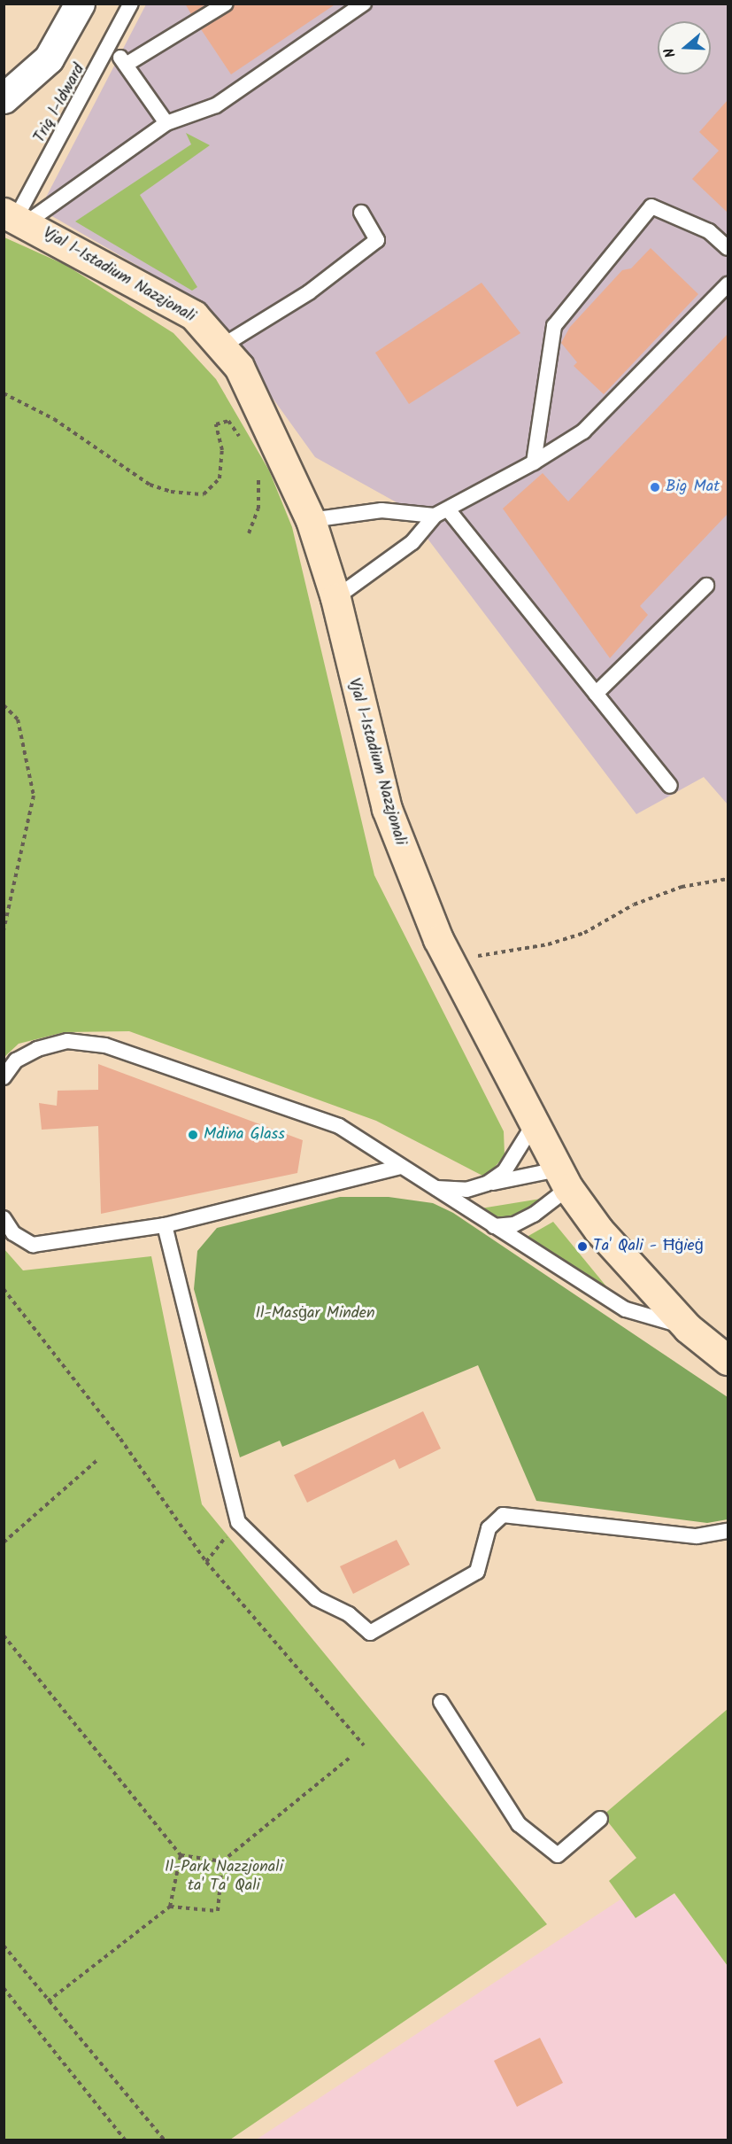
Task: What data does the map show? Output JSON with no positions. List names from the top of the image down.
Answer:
{
  "streets": {
    "main road": ["Vjal l-Istadium Nazzjonali"],
    "lane": ["Triq l-Idward"]
  },
  "crossings": [
    ["Triq l-Idward", "Vjal l-Istadium Nazzjonali"]
  ],
  "parks": ["Il-Masġar Minden", "Il-Park Nazzjonali ta' Ta' Qali"],
  "places": ["Big Mat", "Mdina Glass", "Ta' Qali - Ħġieġ"],
  "north": "left"
}
